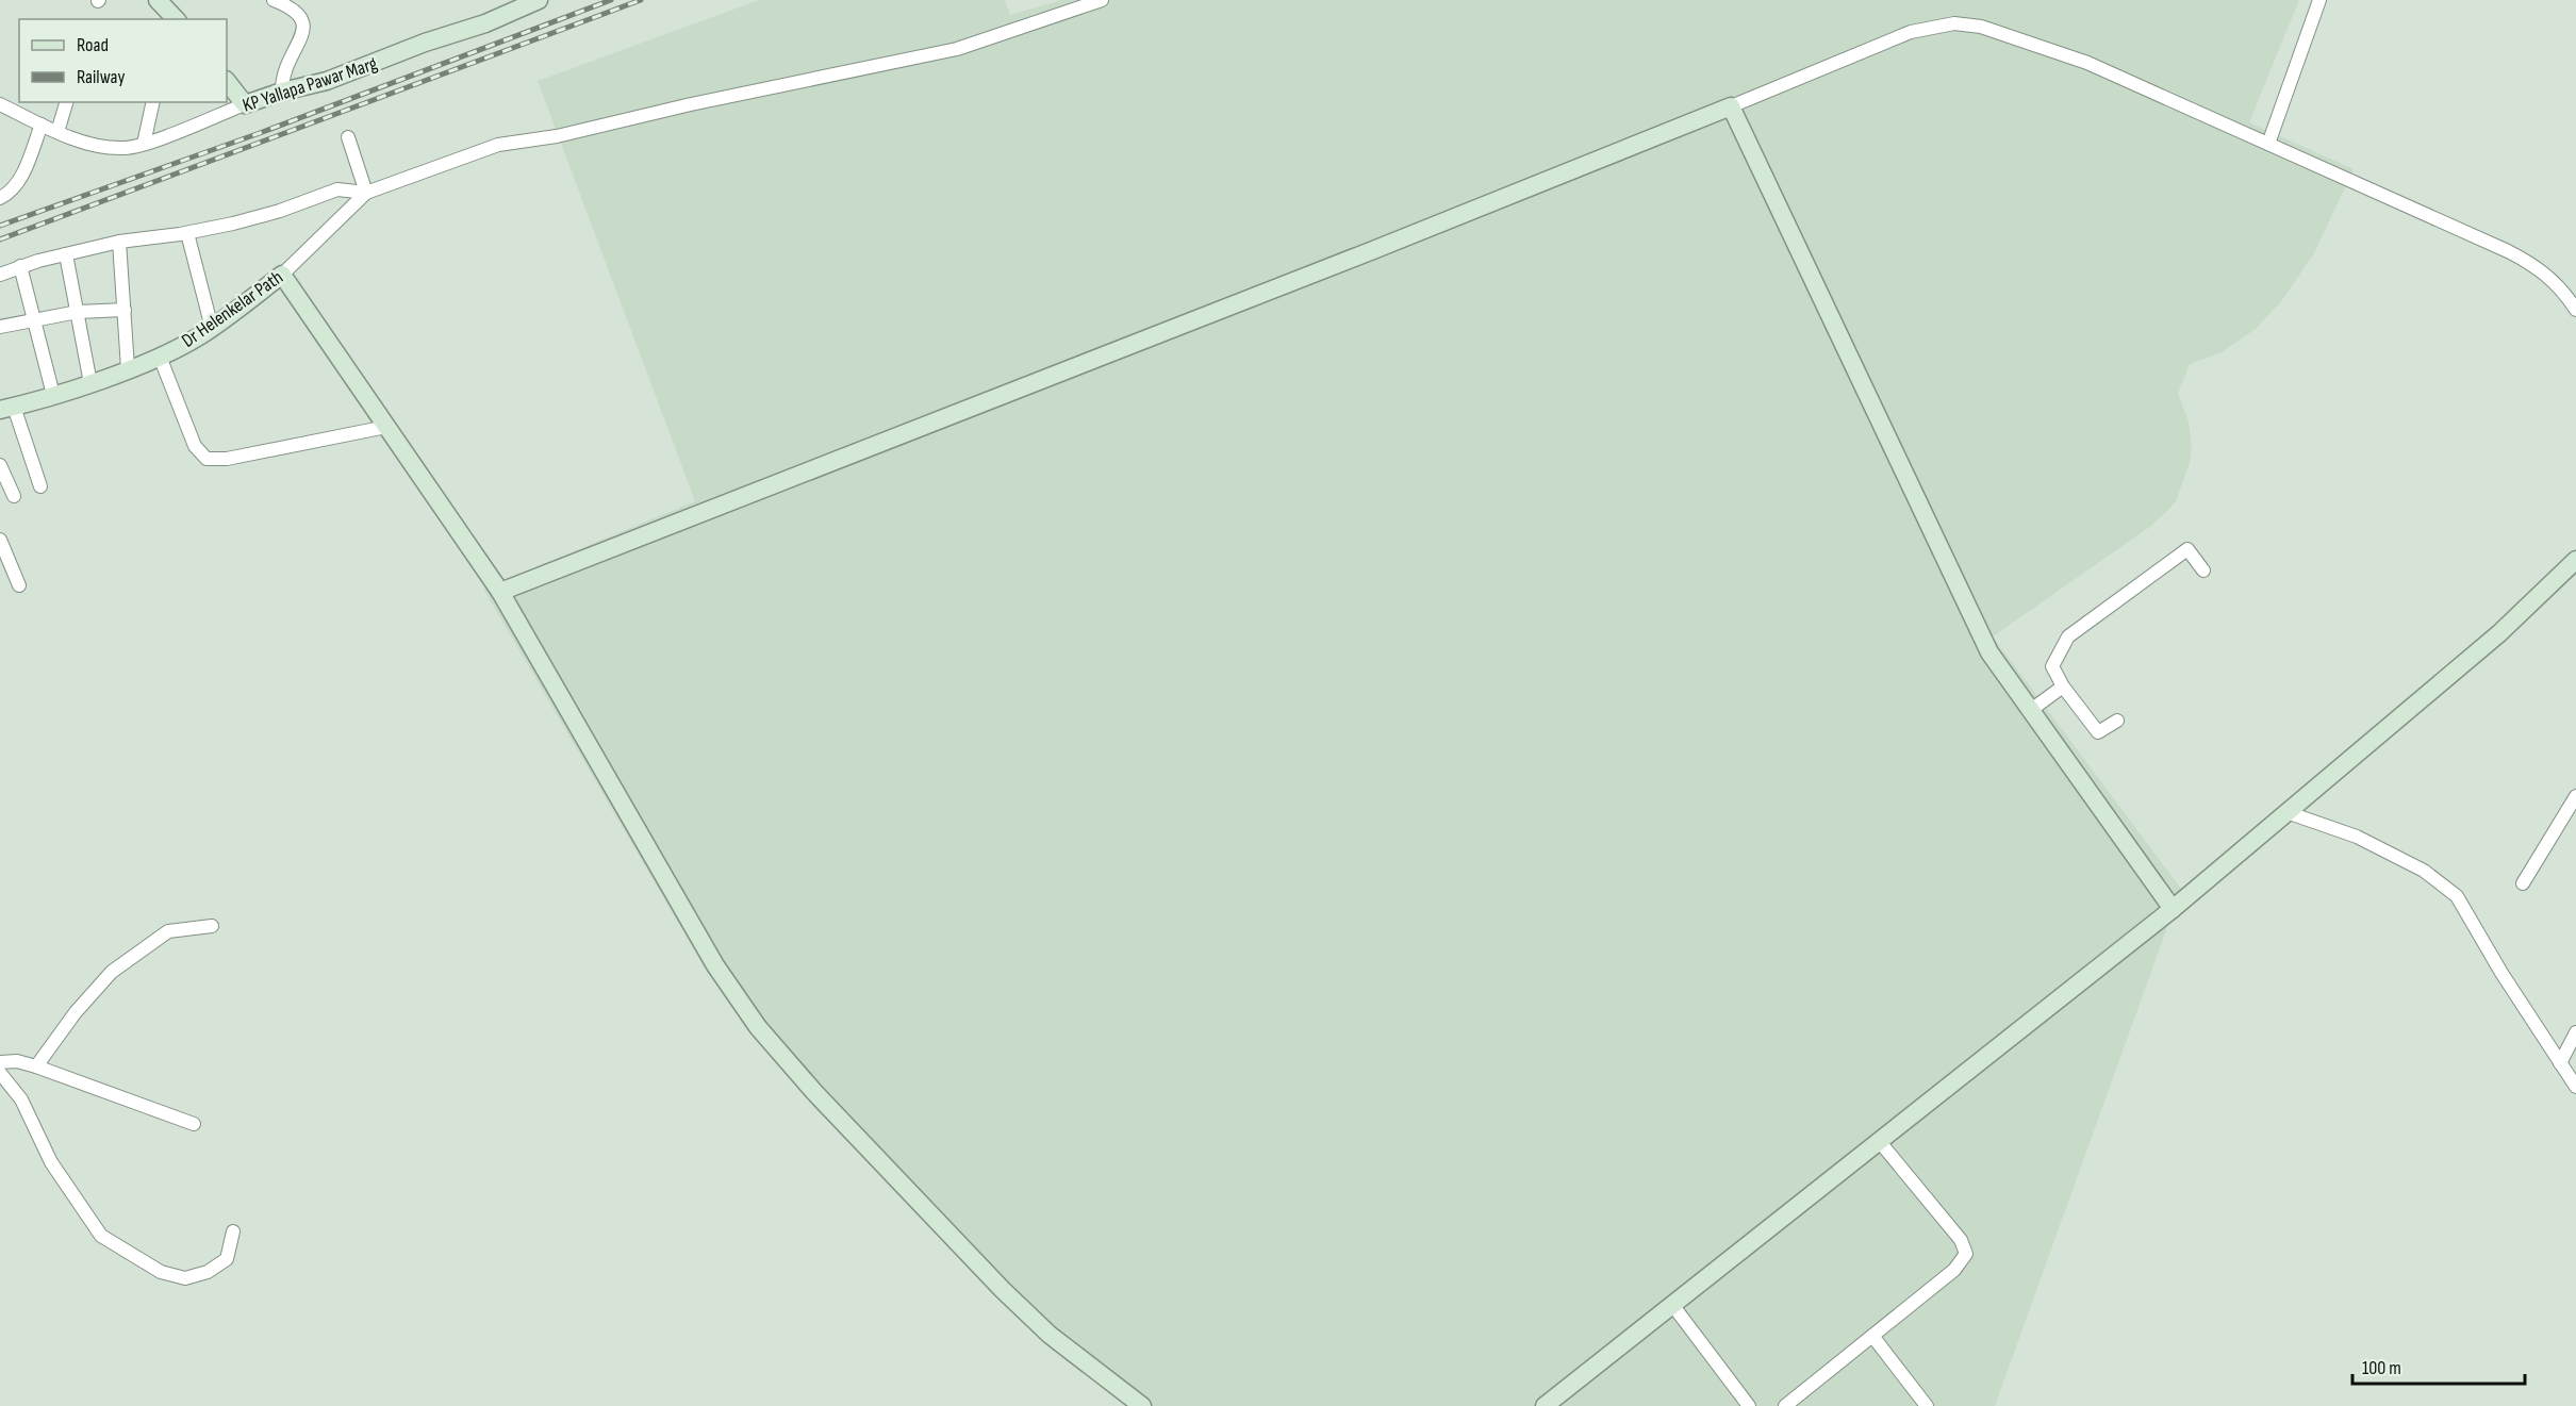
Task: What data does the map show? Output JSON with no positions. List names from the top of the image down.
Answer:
{
  "streets": {
    "street": ["KP Yallapa Pawar Marg", "Dr Helenkelar Path"]
  },
  "legend": ["Road", "Railway"],
  "scale_bar": "100 m"
}
